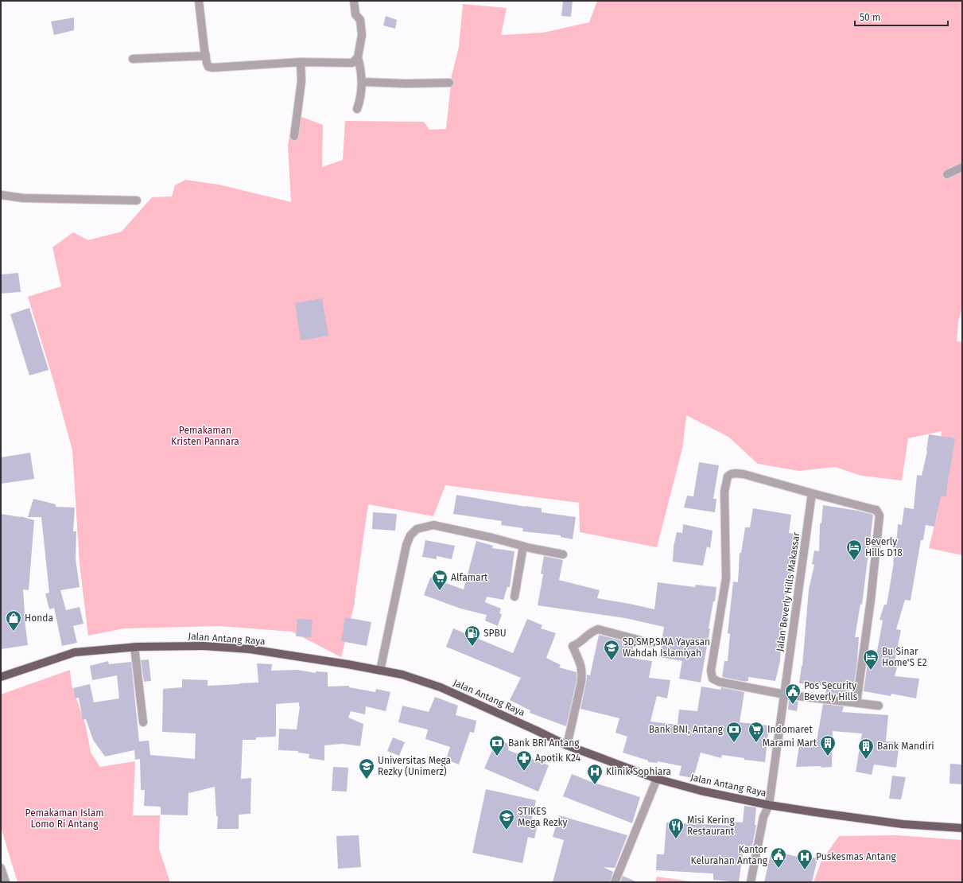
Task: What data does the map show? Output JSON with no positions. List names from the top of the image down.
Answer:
{
  "streets": {
    "main road": ["Jalan Antang Raya"],
    "street": ["Jalan Beverly Hills Makassar"]
  },
  "crossings": [
    ["Jalan Beverly Hills Makassar", "Jalan Antang Raya"]
  ],
  "parks": ["Pemakaman Kristen Pannara", "Pemakaman Islam Lomo Ri Antang"],
  "places": {
    "hotel": ["Beverly Hills D18", "Bu Sinar Home'S E2"],
    "supermarket": ["Alfamart", "Indomaret"],
    "shop": ["Honda"],
    "fuel station": ["SPBU"],
    "school or university": ["SD,SMP,SMA Yayasan Wahdah Islamiyah", "Universitas Mega Rezky (Unimerz)", "STIKES Mega Rezky"],
    "public building": ["Pos Security Beverly Hills", "Kantor Kelurahan Antang"],
    "bank": ["Bank BNI, Antang", "Bank BRI Antang"],
    "building": ["Marami Mart", "Bank Mandiri"],
    "pharmacy": ["Apotik K24"],
    "hospital": ["Klinik Sophiara", "Puskesmas Antang"],
    "restaurant": ["Misi Kering Restaurant"]
  },
  "scale_bar": "50 m"
}
